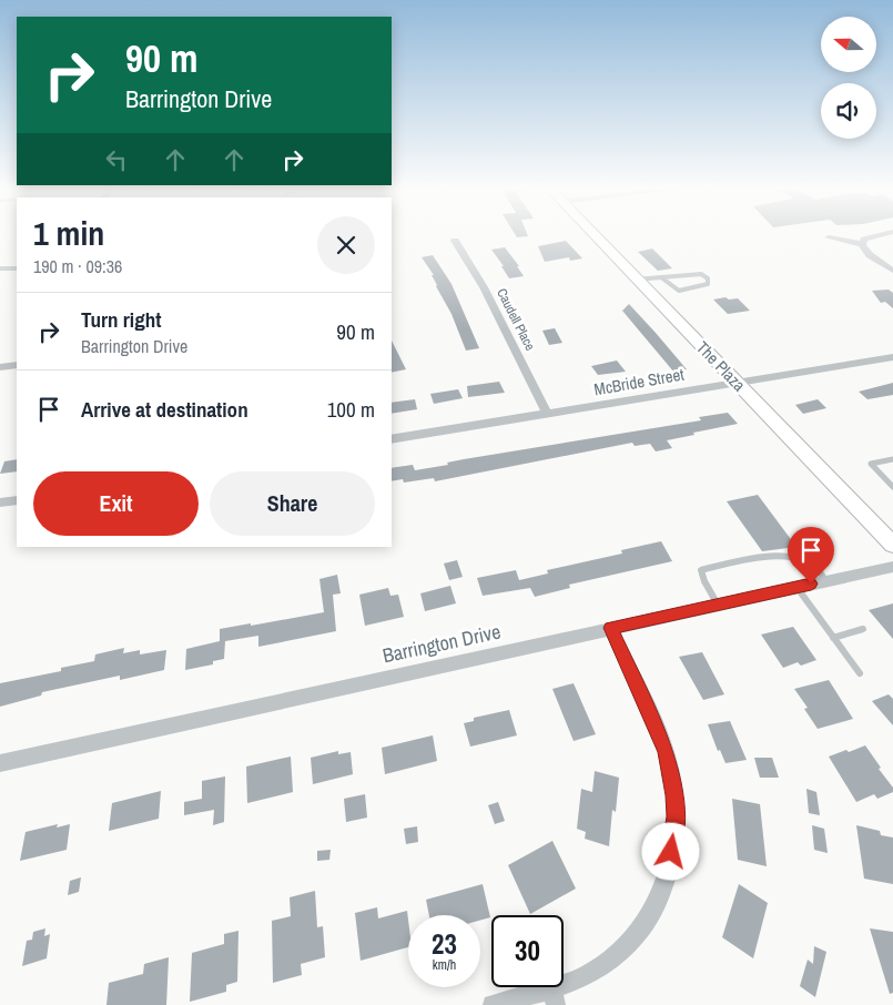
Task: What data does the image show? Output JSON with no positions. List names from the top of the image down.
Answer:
{
  "streets": {
    "main road": ["The Plaza"],
    "street": ["Caudell Place", "McBride Street", "Barrington Drive"]
  },
  "crossings": [
    ["Caudell Place", "McBride Street"],
    ["The Plaza", "McBride Street"]
  ],
  "north": "left",
  "page": {
    "turn": ["90 m", "Barrington Drive"],
    "heading": ["1 min", "190 m · 09:36"],
    "list": [
      {
        "name": "Turn right",
        "note": "Barrington Drive",
        "value": "90 m"
      },
      {
        "name": "Arrive at destination",
        "value": "100 m"
      }
    ],
    "buttons": ["Exit", "Share"],
    "speed": "23 km/h",
    "limit": "30"
  }
}
